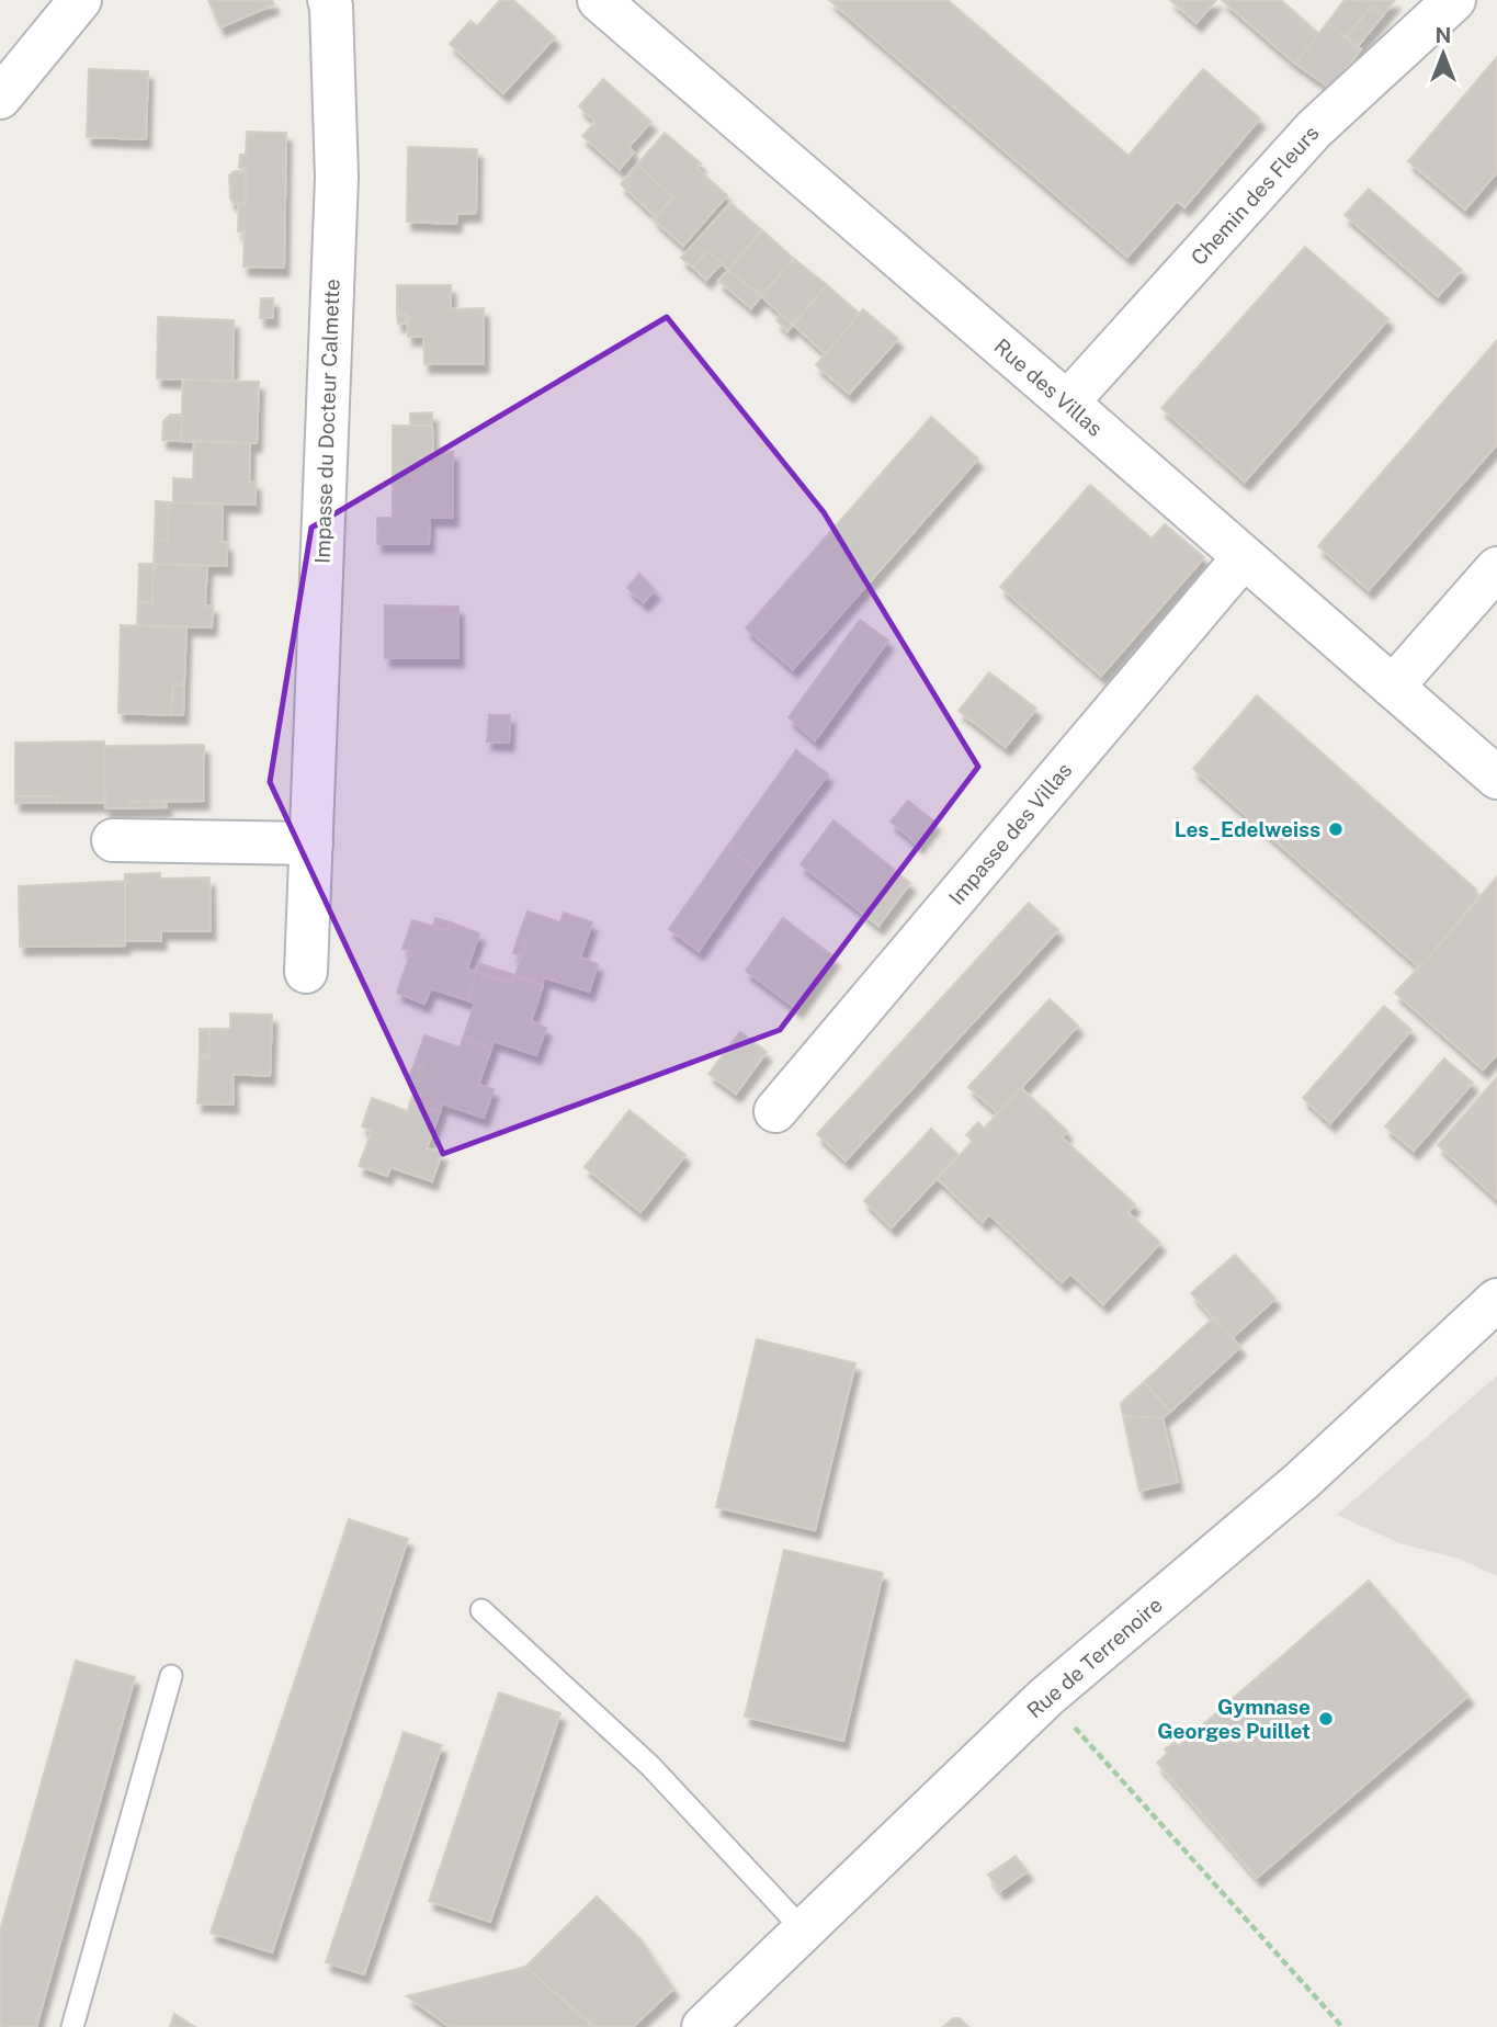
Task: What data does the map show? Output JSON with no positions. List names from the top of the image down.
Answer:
{
  "streets": {
    "street": [
      "Chemin des Fleurs",
      "Rue des Villas",
      "Impasse du Docteur Calmette",
      "Impasse des Villas",
      "Rue de Terrenoire"
    ]
  },
  "crossings": [
    ["Chemin des Fleurs", "Rue des Villas"],
    ["Rue des Villas", "Impasse des Villas"]
  ],
  "places": ["Les_Edelweiss", "Gymnase Georges Puillet"],
  "north": "top"
}
